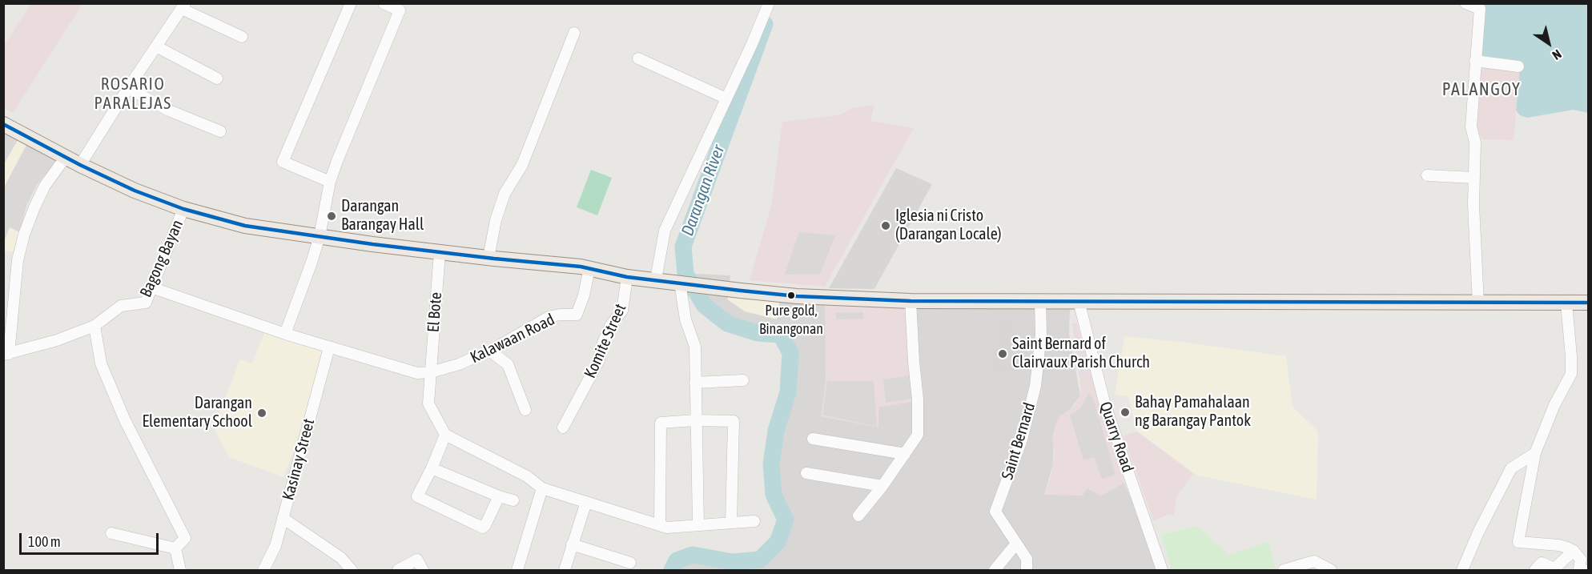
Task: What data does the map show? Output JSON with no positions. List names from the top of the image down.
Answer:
{
  "streets": {
    "street": [
      "Bagong Bayan",
      "El Bote",
      "Kalawaan Road",
      "Komite Street",
      "Quarry Road",
      "Saint Bernard",
      "Kasinay Street"
    ]
  },
  "crossings": [
    ["El Bote", "Kalawaan Road"]
  ],
  "districts": ["ROSARIO PARALEJAS", "PALANGOY"],
  "water": ["Darangan River"],
  "places": [
    "Darangan Barangay Hall",
    "Iglesia ni Cristo (Darangan Locale)",
    "Pure gold, Binangonan",
    "Saint Bernard of Clairvaux Parish Church",
    "Bahay Pamahalaan ng Barangay Pantok",
    "Darangan Elementary School"
  ],
  "scale_bar": "100 m",
  "north": "bottom right"
}
